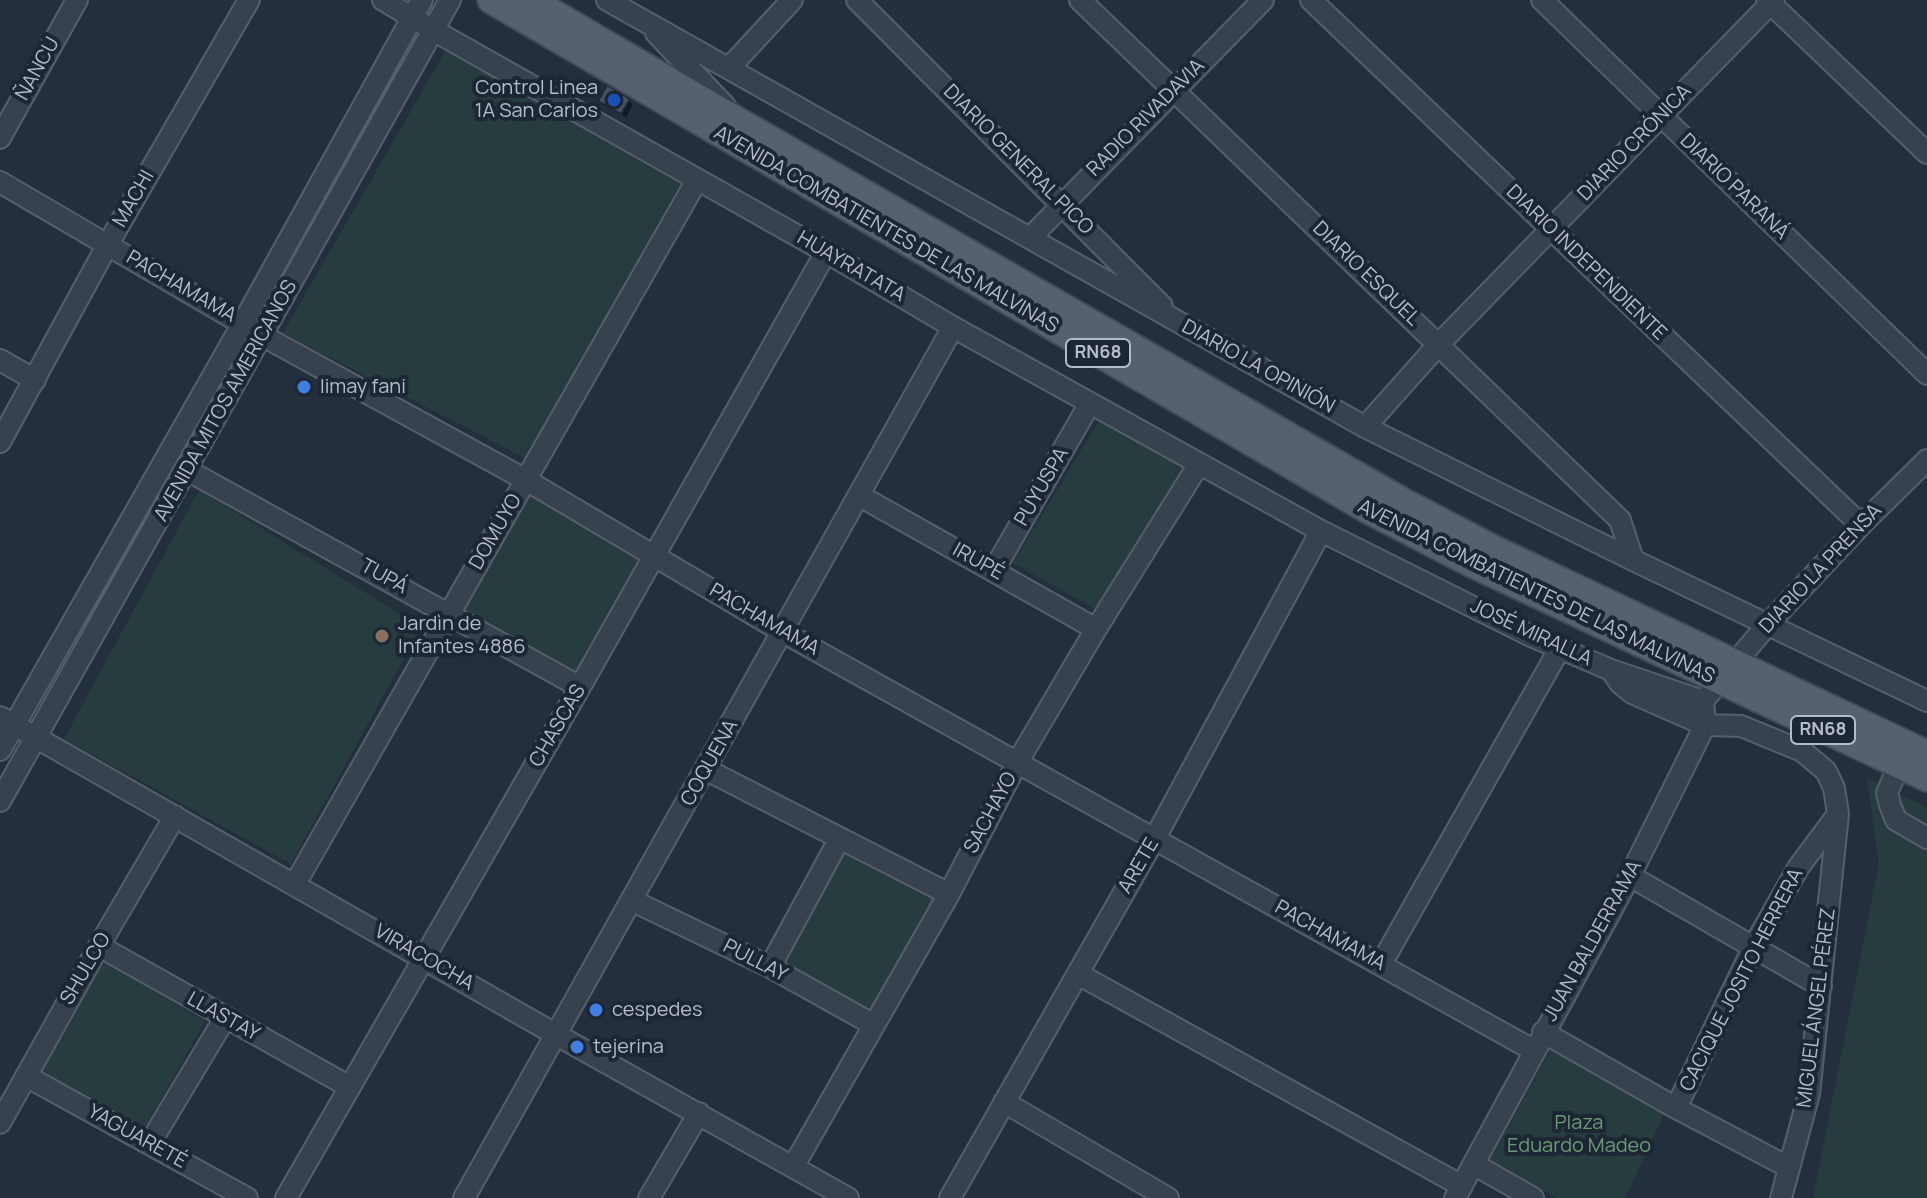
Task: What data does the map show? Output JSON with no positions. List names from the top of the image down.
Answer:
{
  "streets": {
    "main road": ["AVENIDA COMBATIENTES DE LAS MALVINAS", "RN68"],
    "street": [
      "ÑANCU",
      "RADIO RIVADAVIA",
      "DIARIO CRÓNICA",
      "DIARIO GENERAL PICO",
      "DIARIO PARANÁ",
      "MACHI",
      "DIARIO INDEPENDIENTE",
      "HUAYRATATA",
      "DIARIO ESQUEL",
      "PACHAMAMA",
      "DIARIO LA OPINIÓN",
      "AVENIDA MITOS AMERICANOS",
      "PUYUSPA",
      "DOMUYO",
      "IRUPÉ",
      "DIARIO LA PRENSA",
      "TUPÁ",
      "JOSÉ MIRALLA",
      "CHASCAS",
      "COQUENA",
      "SACHAYO",
      "ARETE",
      "JUAN BALDERRAMA",
      "VIRACOCHA",
      "PULLAY",
      "SHULCO",
      "CACIQUE JOSITO HERRERA",
      "MIGUEL ÁNGEL PÉREZ",
      "LLASTAY",
      "YAGUARETÉ"
    ]
  },
  "crossings": [
    ["RADIO RIVADAVIA", "DIARIO GENERAL PICO"],
    ["RADIO RIVADAVIA", "DIARIO ESQUEL"],
    ["RADIO RIVADAVIA", "DIARIO LA OPINIÓN"],
    ["DIARIO CRÓNICA", "DIARIO PARANÁ"],
    ["DIARIO CRÓNICA", "DIARIO INDEPENDIENTE"],
    ["DIARIO CRÓNICA", "DIARIO ESQUEL"],
    ["DIARIO CRÓNICA", "DIARIO LA OPINIÓN"],
    ["DIARIO GENERAL PICO", "DIARIO LA OPINIÓN"],
    ["MACHI", "PACHAMAMA"],
    ["AVENIDA COMBATIENTES DE LAS MALVINAS", "DIARIO LA PRENSA"],
    ["DIARIO INDEPENDIENTE", "DIARIO LA PRENSA"],
    ["HUAYRATATA", "AVENIDA MITOS AMERICANOS"],
    ["HUAYRATATA", "PUYUSPA"],
    ["HUAYRATATA", "DOMUYO"],
    ["HUAYRATATA", "JOSÉ MIRALLA"],
    ["HUAYRATATA", "CHASCAS"],
    ["HUAYRATATA", "COQUENA"],
    ["HUAYRATATA", "SACHAYO"],
    ["HUAYRATATA", "ARETE"],
    ["DIARIO ESQUEL", "DIARIO LA OPINIÓN"],
    ["PACHAMAMA", "AVENIDA MITOS AMERICANOS"],
    ["PACHAMAMA", "DOMUYO"],
    ["PACHAMAMA", "CHASCAS"],
    ["PACHAMAMA", "COQUENA"],
    ["PACHAMAMA", "SACHAYO"],
    ["PACHAMAMA", "ARETE"],
    ["PACHAMAMA", "JUAN BALDERRAMA"],
    ["PACHAMAMA", "CACIQUE JOSITO HERRERA"],
    ["PACHAMAMA", "MIGUEL ÁNGEL PÉREZ"],
    ["DIARIO LA OPINIÓN", "DIARIO LA PRENSA"],
    ["AVENIDA MITOS AMERICANOS", "TUPÁ"],
    ["AVENIDA MITOS AMERICANOS", "VIRACOCHA"],
    ["PUYUSPA", "IRUPÉ"],
    ["DOMUYO", "TUPÁ"],
    ["DOMUYO", "VIRACOCHA"],
    ["IRUPÉ", "COQUENA"],
    ["IRUPÉ", "SACHAYO"],
    ["TUPÁ", "CHASCAS"],
    ["JOSÉ MIRALLA", "ARETE"],
    ["JOSÉ MIRALLA", "JUAN BALDERRAMA"],
    ["JOSÉ MIRALLA", "CACIQUE JOSITO HERRERA"],
    ["JOSÉ MIRALLA", "MIGUEL ÁNGEL PÉREZ"],
    ["CHASCAS", "VIRACOCHA"],
    ["CHASCAS", "LLASTAY"],
    ["COQUENA", "VIRACOCHA"],
    ["COQUENA", "PULLAY"],
    ["SACHAYO", "VIRACOCHA"],
    ["SACHAYO", "PULLAY"],
    ["VIRACOCHA", "SHULCO"],
    ["SHULCO", "LLASTAY"],
    ["SHULCO", "YAGUARETÉ"],
    ["CACIQUE JOSITO HERRERA", "MIGUEL ÁNGEL PÉREZ"]
  ],
  "parks": ["Plaza Eduardo Madeo"],
  "places": [
    "Control Linea 1A San Carlos",
    "limay fani",
    "Jardìn de Infantes 4886",
    "cespedes",
    "tejerina"
  ]
}
